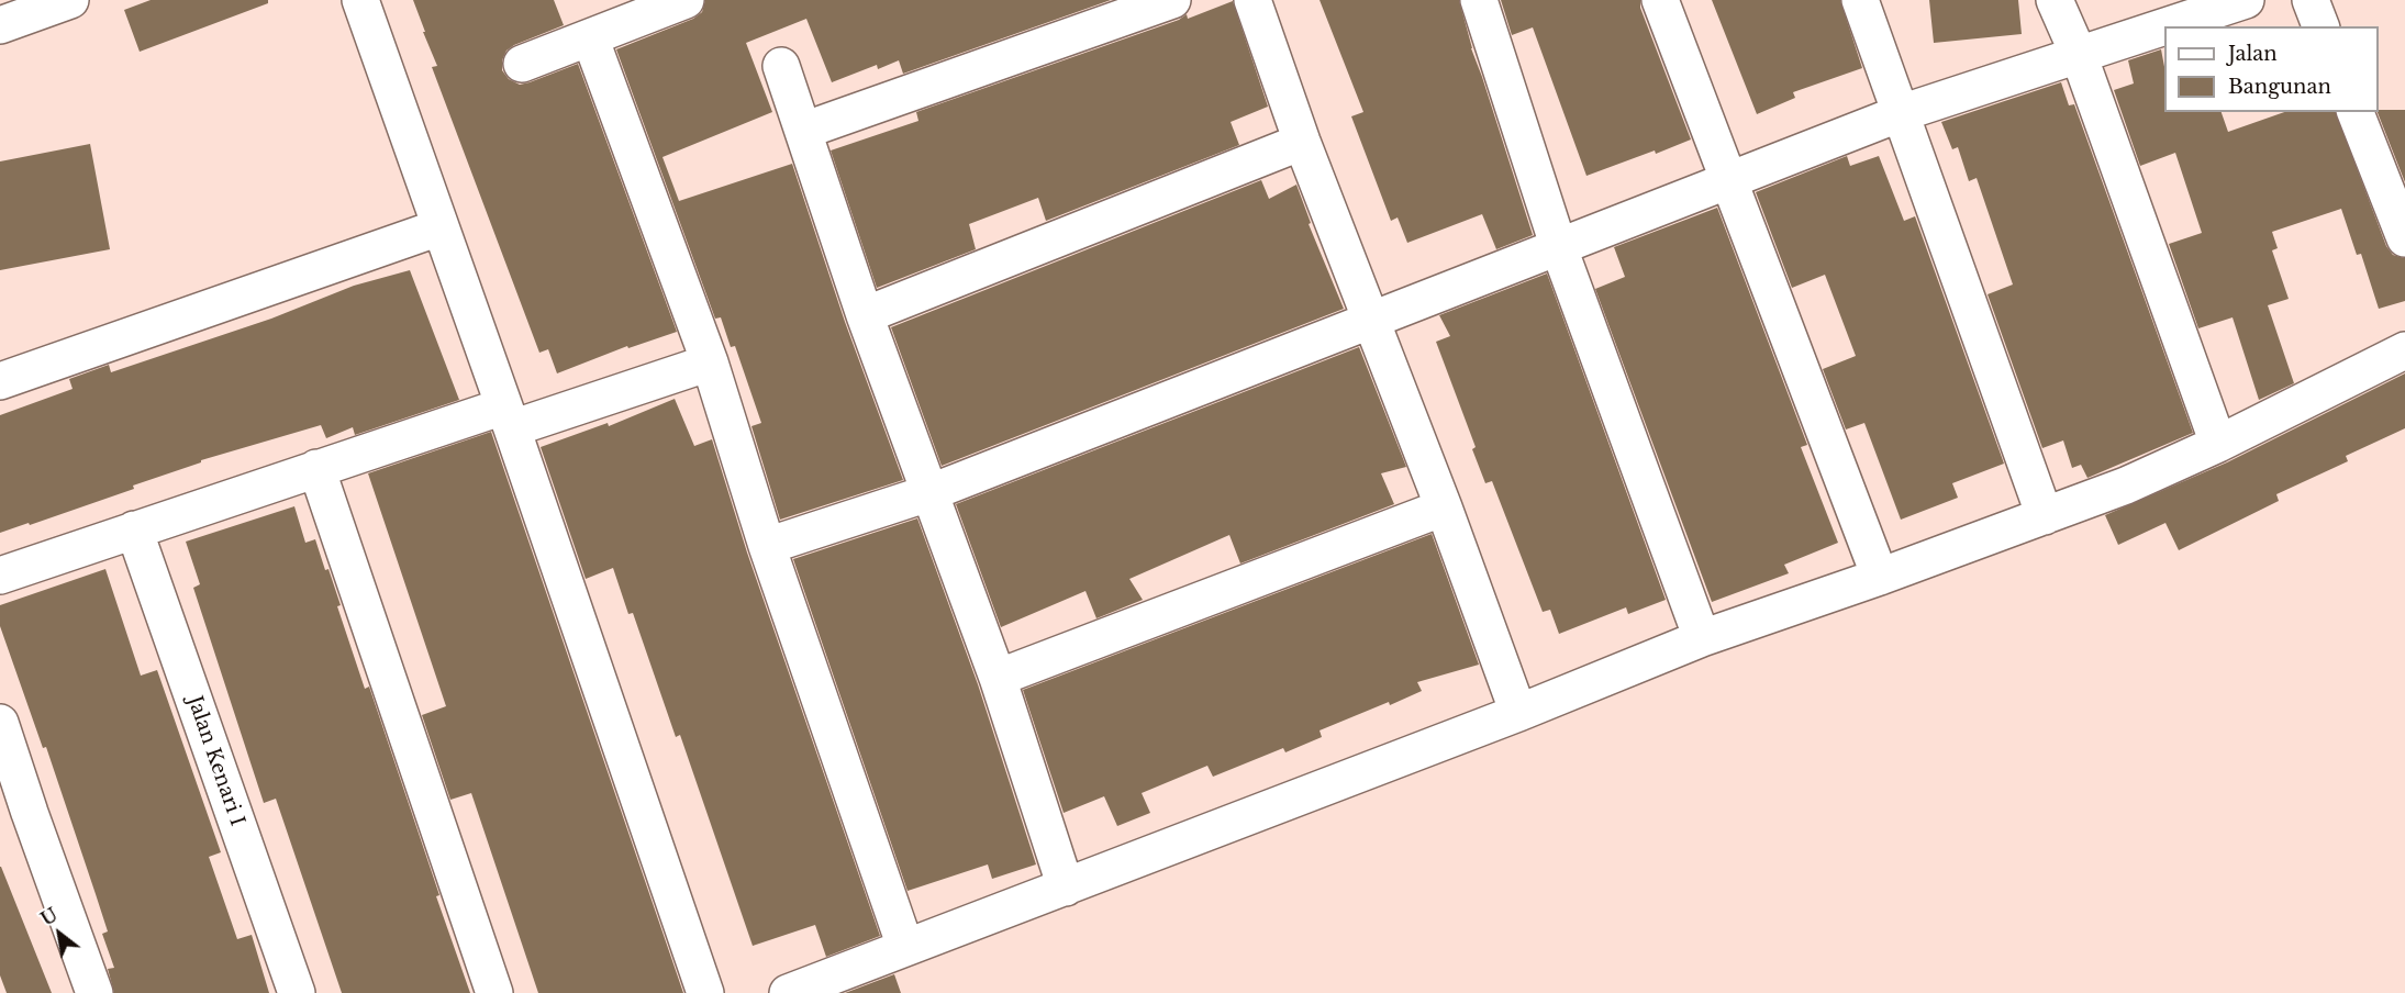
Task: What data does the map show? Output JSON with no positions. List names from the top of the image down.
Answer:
{
  "streets": {
    "street": ["Jalan Kenari I"]
  },
  "legend": ["Jalan", "Bangunan"],
  "north": "top left"
}
